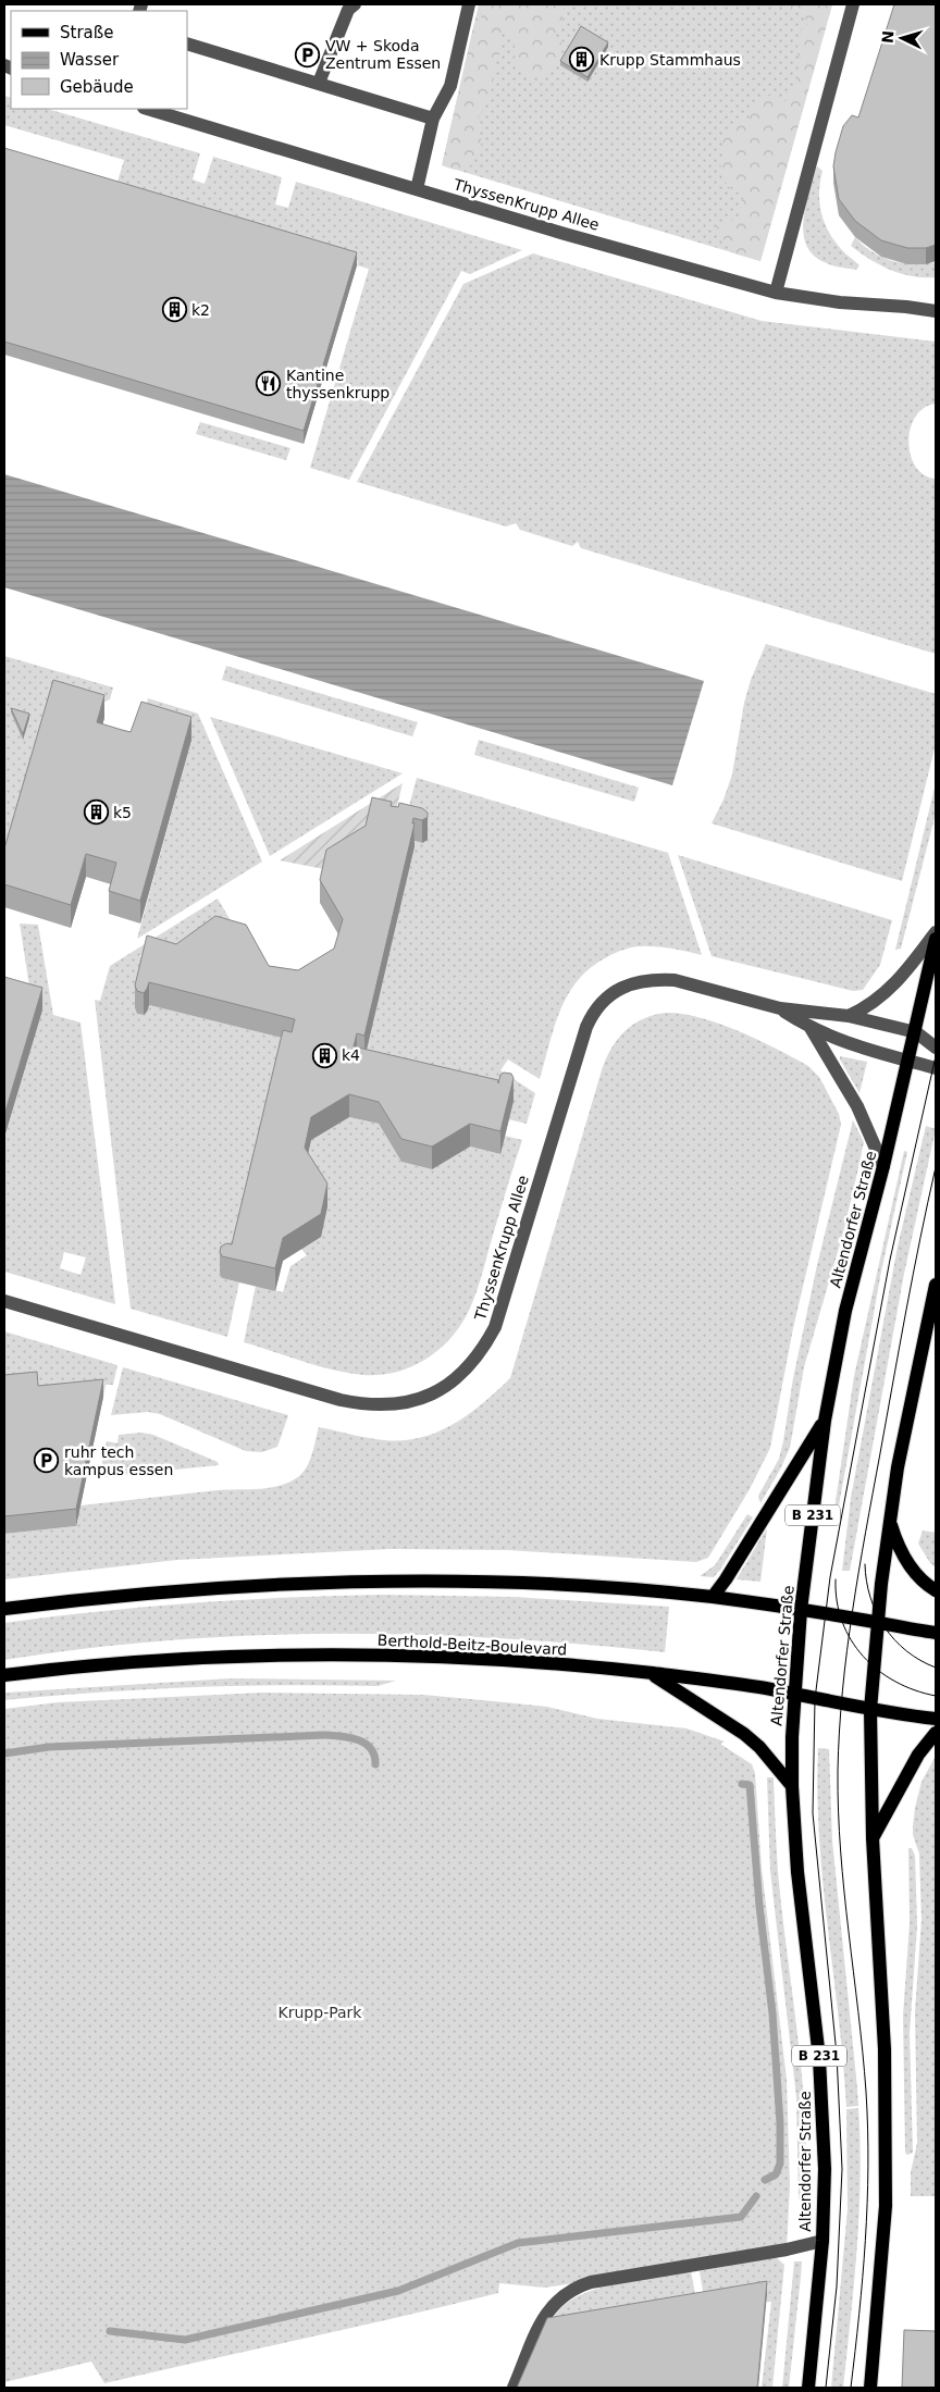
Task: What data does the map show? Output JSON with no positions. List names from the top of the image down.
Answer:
{
  "streets": {
    "main road": ["Altendorfer Straße", "B 231", "Berthold-Beitz-Boulevard"],
    "street": ["ThyssenKrupp Allee"]
  },
  "crossings": [
    ["ThyssenKrupp Allee", "Altendorfer Straße"],
    ["Altendorfer Straße", "Berthold-Beitz-Boulevard"]
  ],
  "parks": ["Krupp-Park"],
  "places": {
    "parking": ["VW + Skoda Zentrum Essen", "ruhr tech kampus essen"],
    "building": [
      "Krupp Stammhaus",
      "k2",
      "k5",
      "k4"
    ],
    "restaurant": ["Kantine thyssenkrupp"]
  },
  "legend": ["Straße", "Wasser", "Gebäude"],
  "north": "left"
}
